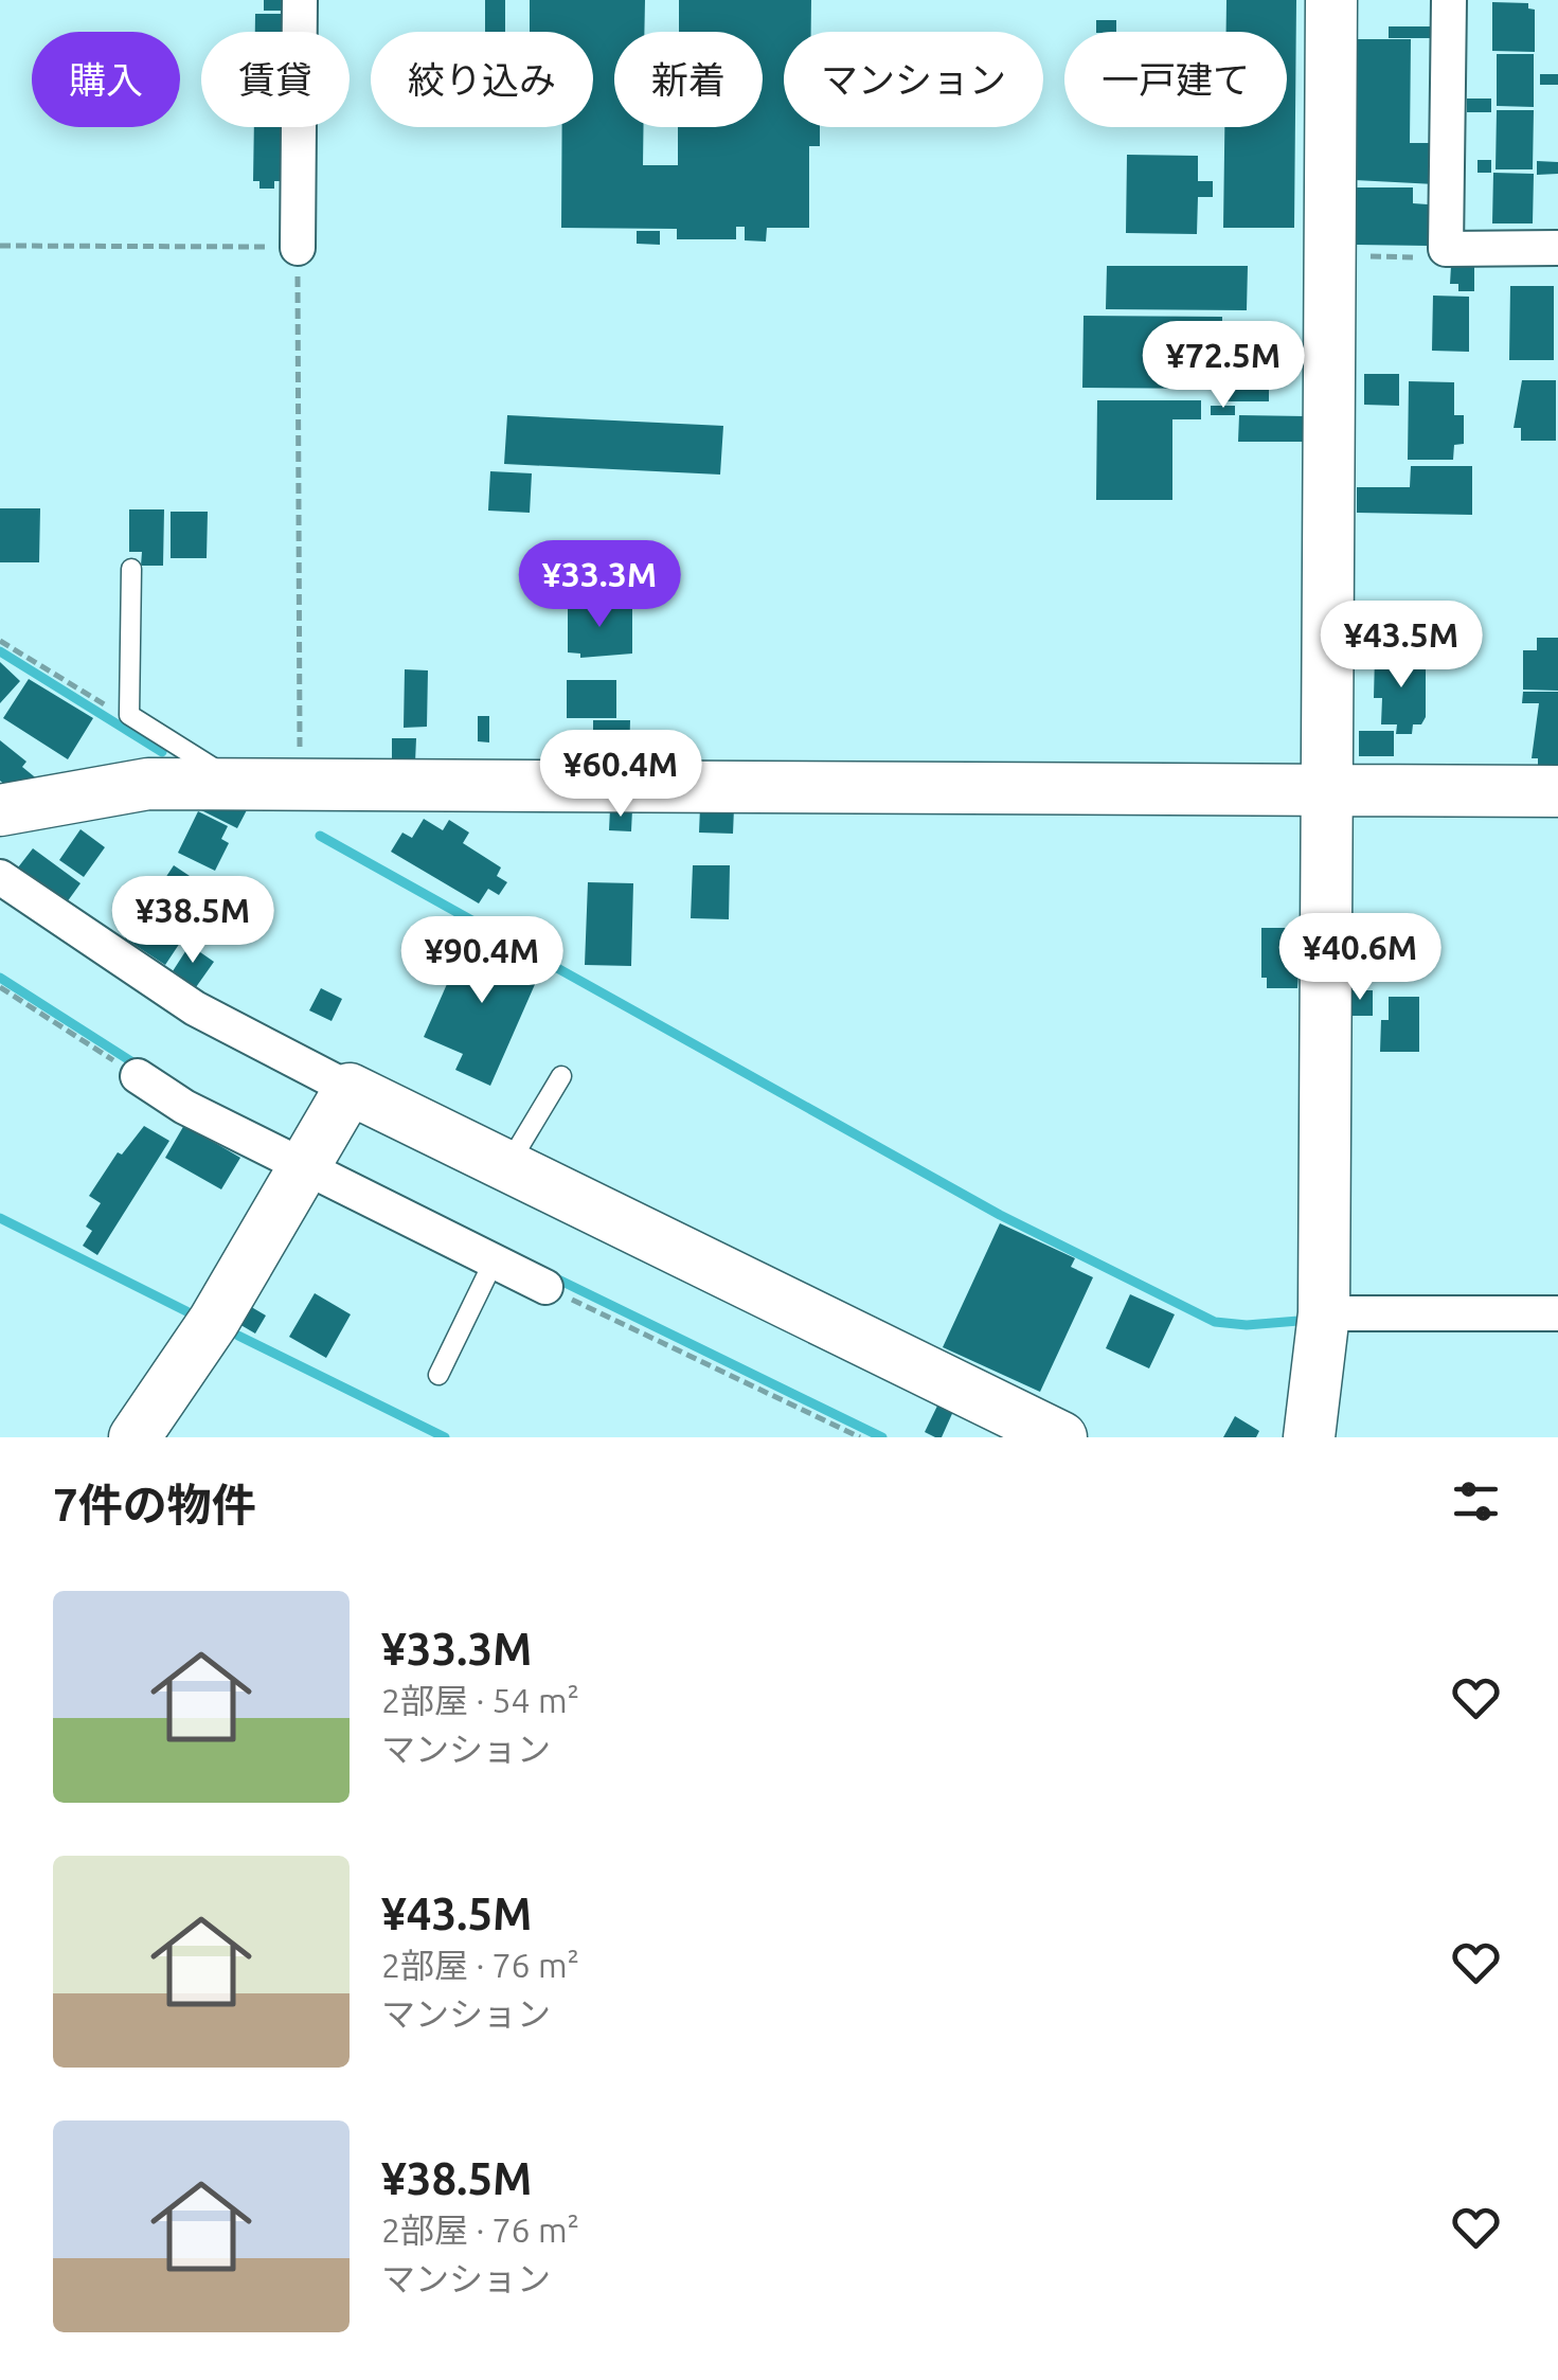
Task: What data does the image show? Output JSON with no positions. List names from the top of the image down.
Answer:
{
  "page": {
    "chip": [
      "購入",
      "賃貸",
      "絞り込み",
      "新着",
      "マンション",
      "一戸建て"
    ],
    "price": [
      "¥72.5M",
      "¥33.3M",
      "¥43.5M",
      "¥60.4M",
      "¥38.5M",
      "¥40.6M",
      "¥90.4M"
    ],
    "heading": "7件の物件",
    "list": [
      {
        "name": "¥33.3M",
        "note": "2部屋 · 54 m² · マンション"
      },
      {
        "name": "¥43.5M",
        "note": "2部屋 · 76 m² · マンション"
      },
      {
        "name": "¥38.5M",
        "note": "2部屋 · 76 m² · マンション"
      }
    ]
  }
}
